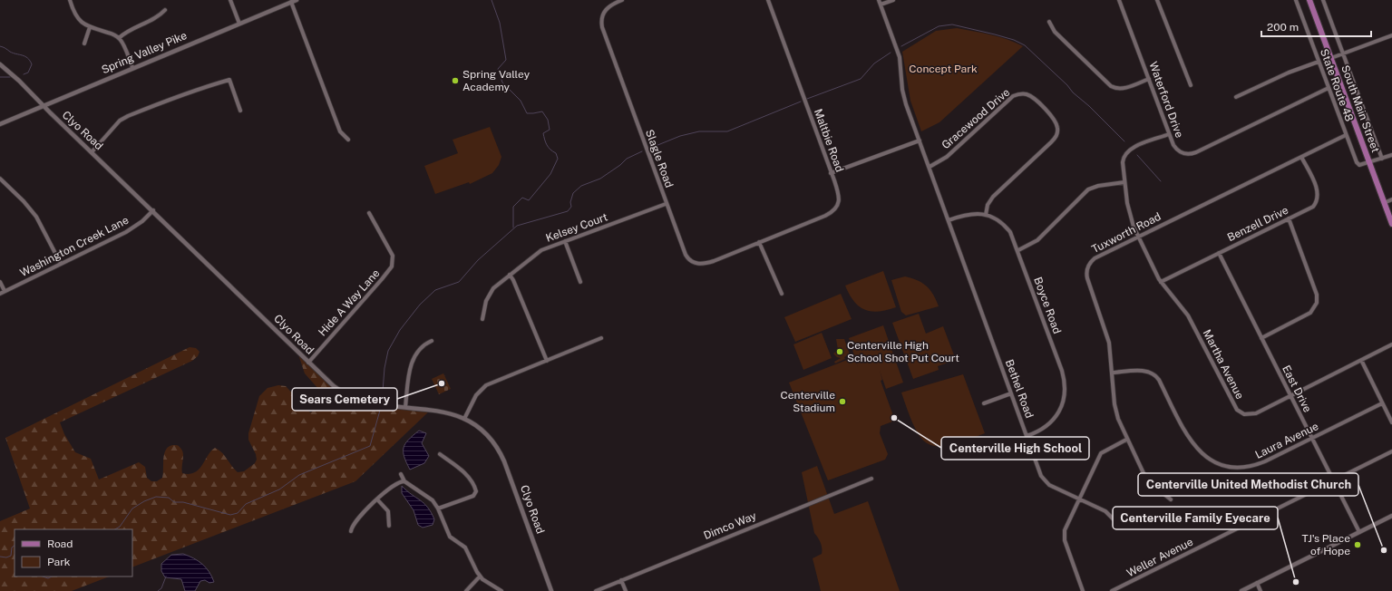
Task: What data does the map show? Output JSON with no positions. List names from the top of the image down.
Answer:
{
  "streets": {
    "main road": ["South Main Street"],
    "street": [
      "Spring Valley Pike",
      "State Route 48",
      "Waterford Drive",
      "Gracewood Drive",
      "Clyo Road",
      "Maltbie Road",
      "Slagle Road",
      "Benzell Drive",
      "Kelsey Court",
      "Tuxworth Road",
      "Washington Creek Lane",
      "Hide A Way Lane",
      "Boyce Road",
      "Martha Avenue",
      "Bethel Road",
      "East Drive",
      "Laura Avenue",
      "Dimco Way",
      "Weller Avenue"
    ]
  },
  "crossings": [
    ["Spring Valley Pike", "Clyo Road"],
    ["State Route 48", "Waterford Drive"],
    ["State Route 48", "South Main Street"],
    ["State Route 48", "Tuxworth Road"],
    ["Waterford Drive", "Martha Avenue"],
    ["Gracewood Drive", "Boyce Road"],
    ["Gracewood Drive", "Bethel Road"],
    ["Clyo Road", "Washington Creek Lane"],
    ["Clyo Road", "Hide A Way Lane"],
    ["Maltbie Road", "Slagle Road"],
    ["Slagle Road", "Kelsey Court"],
    ["Benzell Drive", "Tuxworth Road"],
    ["Benzell Drive", "Martha Avenue"],
    ["Benzell Drive", "East Drive"],
    ["Tuxworth Road", "Martha Avenue"],
    ["Tuxworth Road", "Laura Avenue"],
    ["Boyce Road", "Bethel Road"],
    ["Martha Avenue", "East Drive"],
    ["East Drive", "Laura Avenue"],
    ["East Drive", "Weller Avenue"]
  ],
  "parks": ["Concept Park"],
  "places": [
    "Spring Valley Academy",
    "Centerville High School Shot Put Court",
    "Sears Cemetery",
    "Centerville Stadium",
    "Centerville High School",
    "TJ's Place of Hope",
    "Centerville United Methodist Church",
    "Centerville Family Eyecare"
  ],
  "legend": ["Road", "Park"],
  "scale_bar": "200 m"
}
